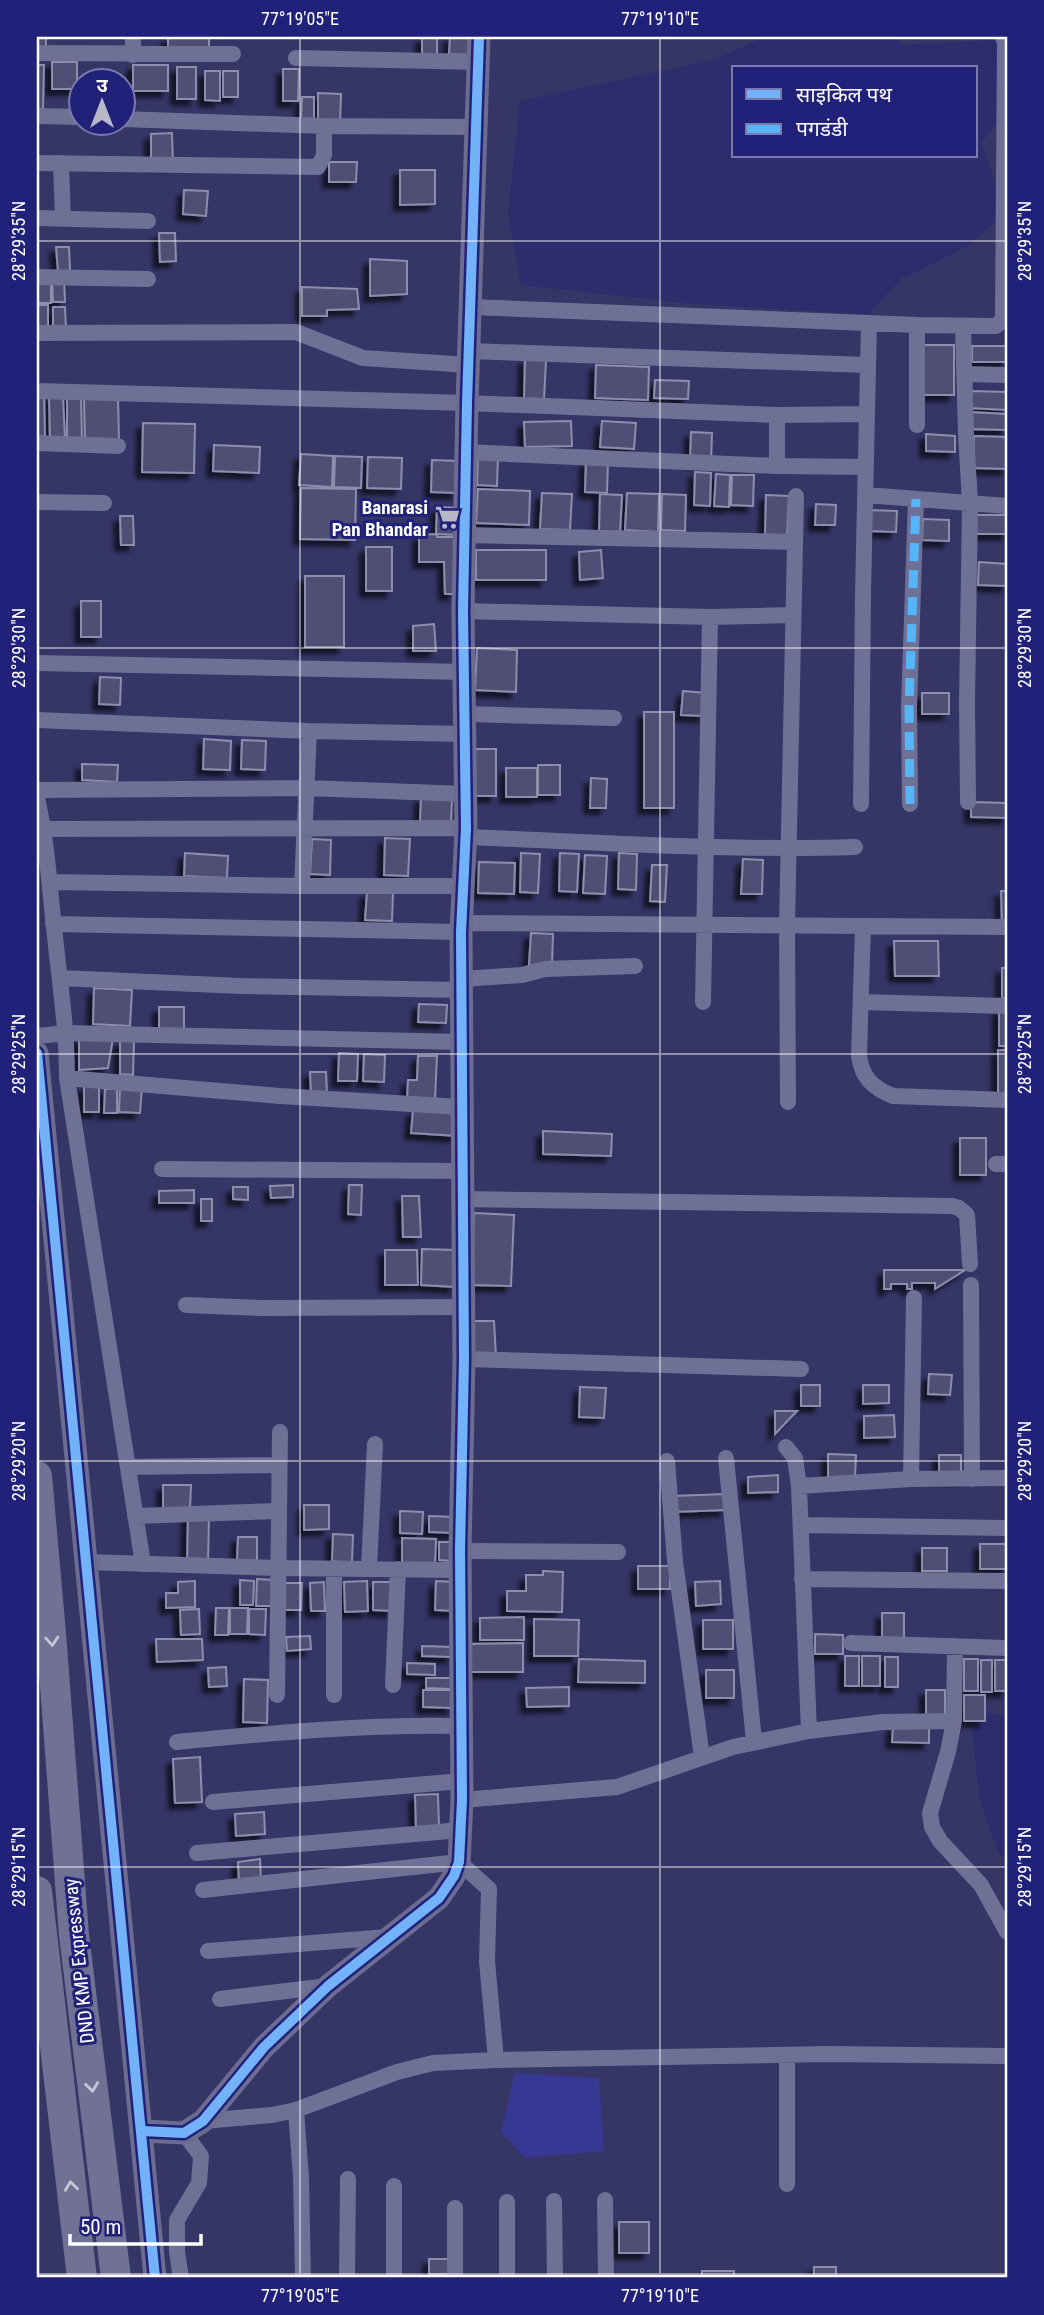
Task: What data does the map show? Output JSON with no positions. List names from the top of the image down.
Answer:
{
  "streets": {
    "highway": ["DND KMP Expressway"]
  },
  "places": {
    "supermarket": ["Banarasi Pan Bhandar"]
  },
  "legend": ["साइकिल पथ", "पगडंडी"],
  "scale_bar": "50 m",
  "north": "top",
  "coordinates": [
    "77°19'05\"E",
    "77°19'10\"E",
    "28°29'35\"N",
    "28°29'30\"N",
    "28°29'25\"N",
    "28°29'20\"N",
    "28°29'15\"N"
  ]
}
